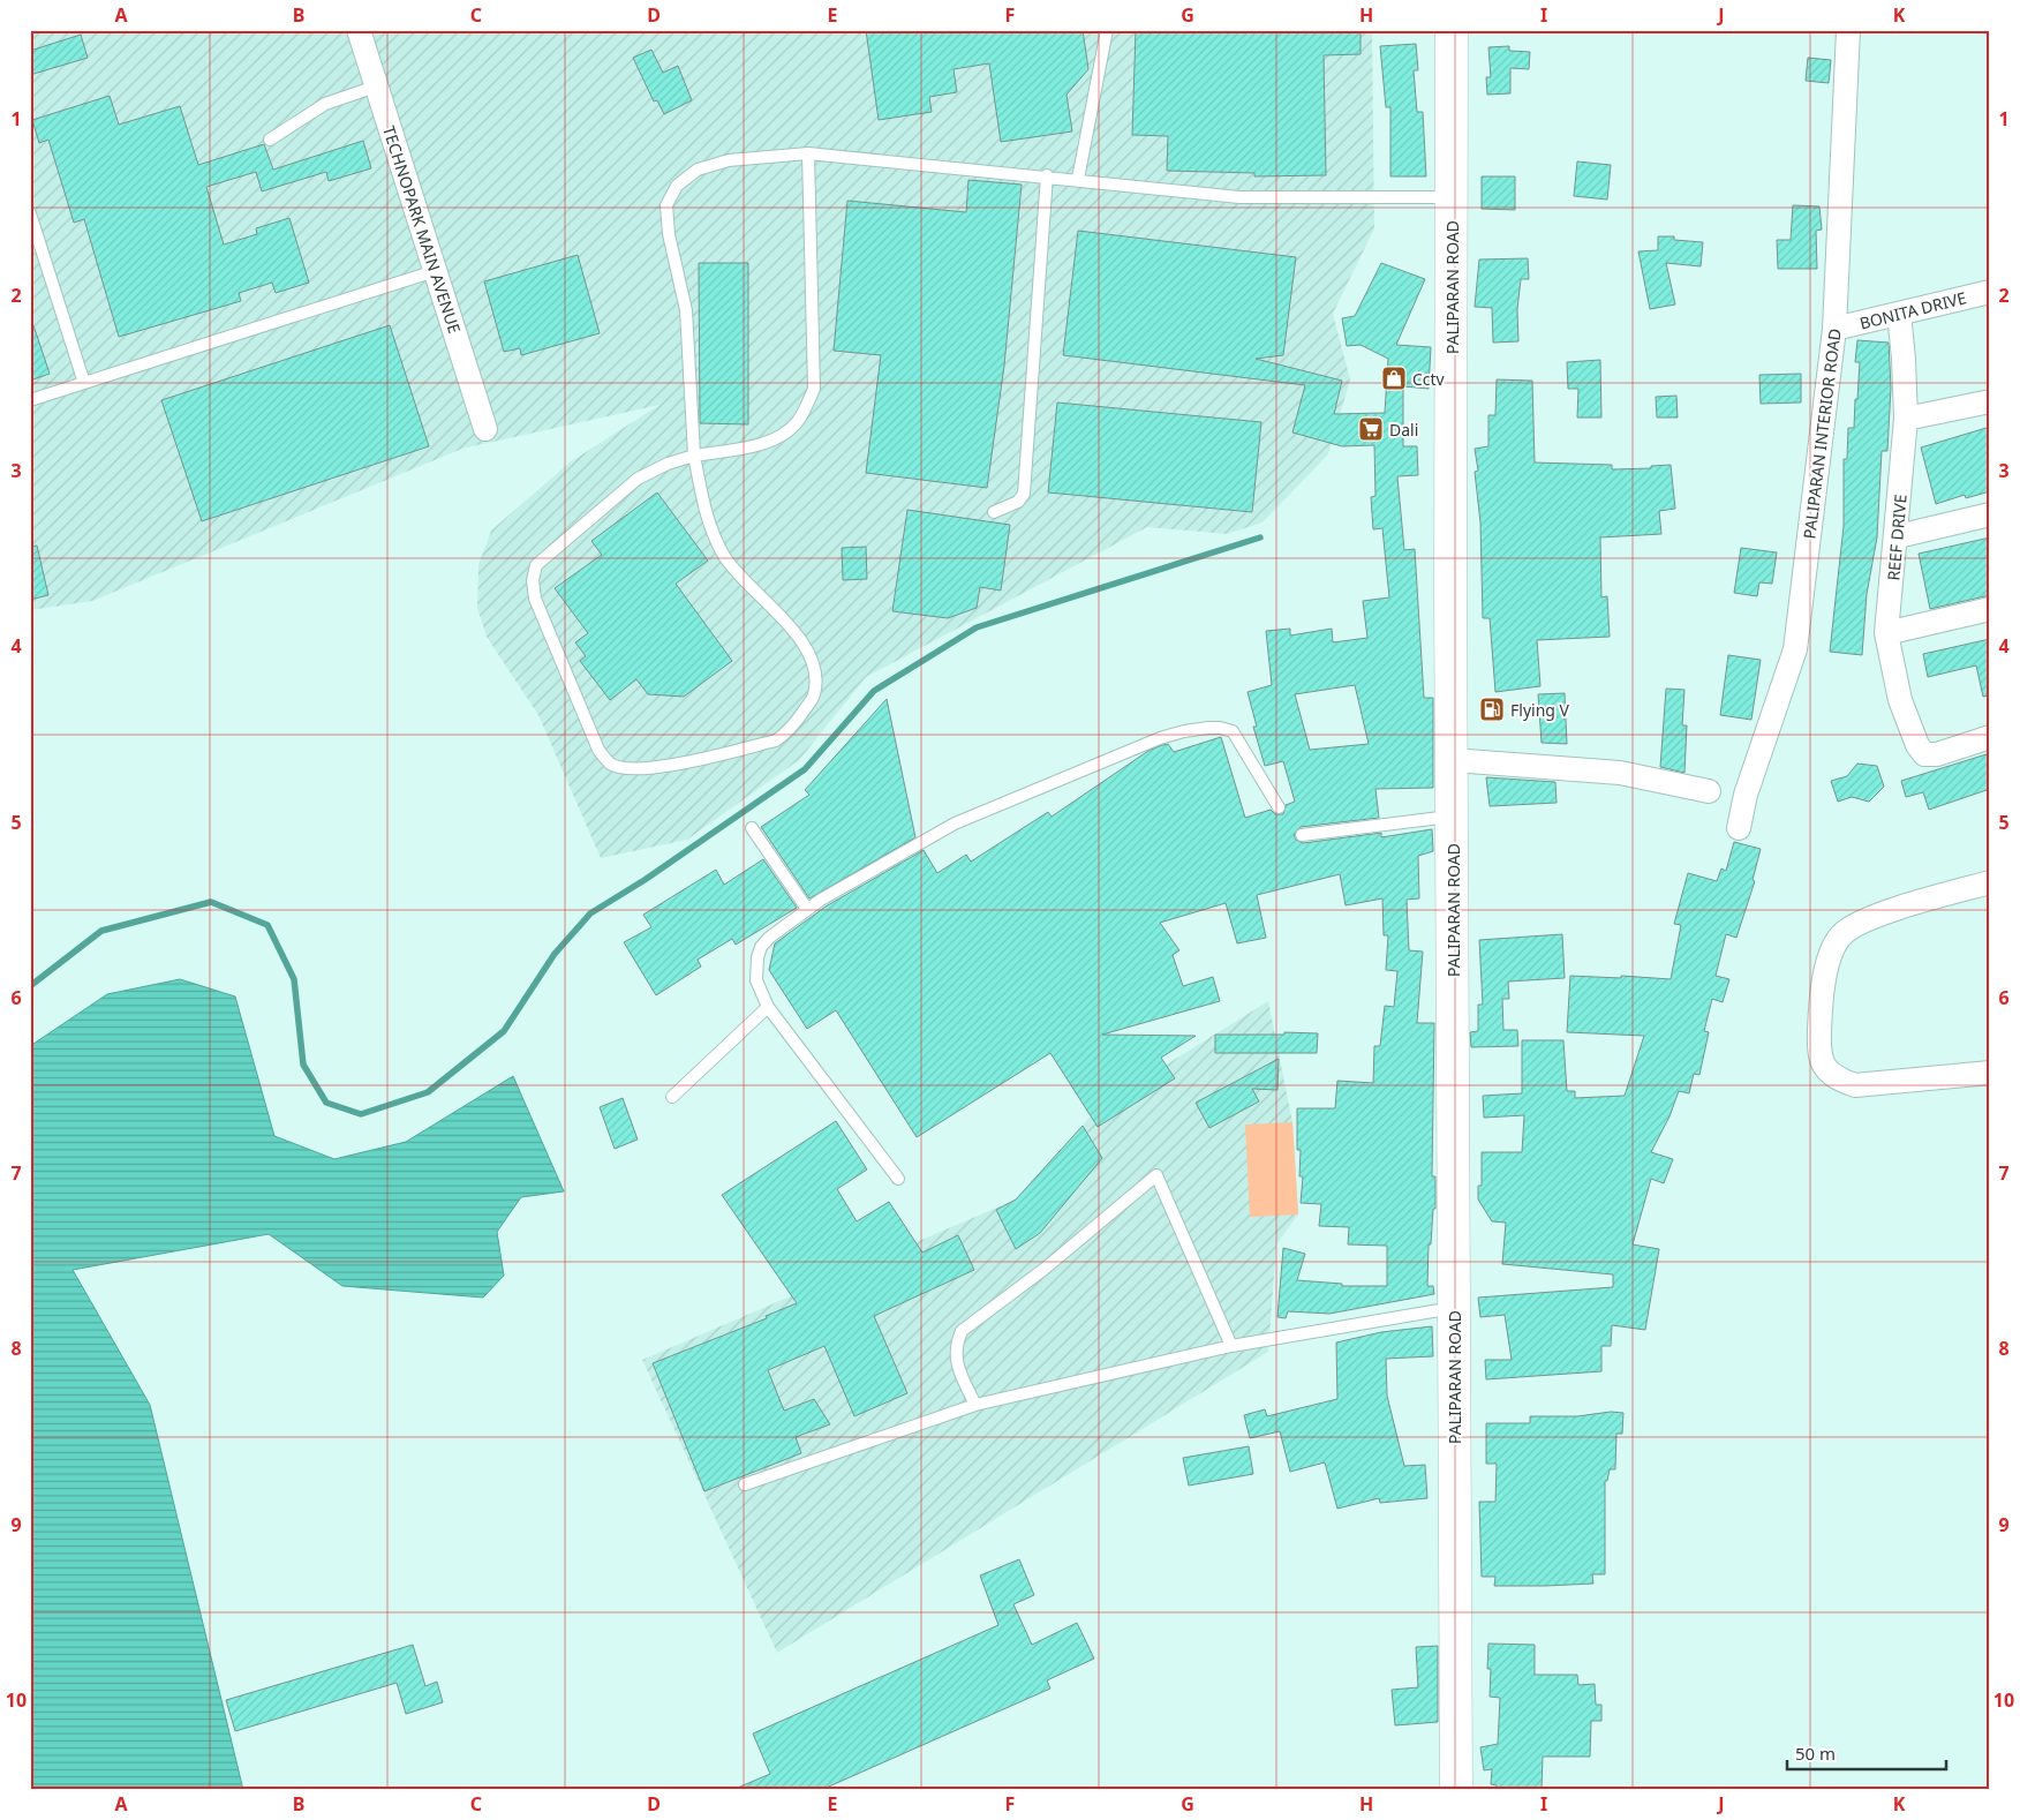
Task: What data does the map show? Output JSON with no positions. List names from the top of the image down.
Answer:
{
  "streets": {
    "main road": ["PALIPARAN ROAD"],
    "street": [
      "TECHNOPARK MAIN AVENUE",
      "BONITA DRIVE",
      "PALIPARAN INTERIOR ROAD",
      "REEF DRIVE"
    ]
  },
  "crossings": [
    ["BONITA DRIVE", "PALIPARAN INTERIOR ROAD"],
    ["BONITA DRIVE", "REEF DRIVE"]
  ],
  "places": {
    "shop": ["Cctv"],
    "supermarket": ["Dali"],
    "fuel station": ["Flying V"]
  },
  "scale_bar": "50 m",
  "grid": {
    "columns": [
      "A",
      "B",
      "C",
      "D",
      "E",
      "F",
      "G",
      "H",
      "I",
      "J",
      "K"
    ],
    "rows": [
      "1",
      "2",
      "3",
      "4",
      "5",
      "6",
      "7",
      "8",
      "9",
      "10"
    ]
  }
}
